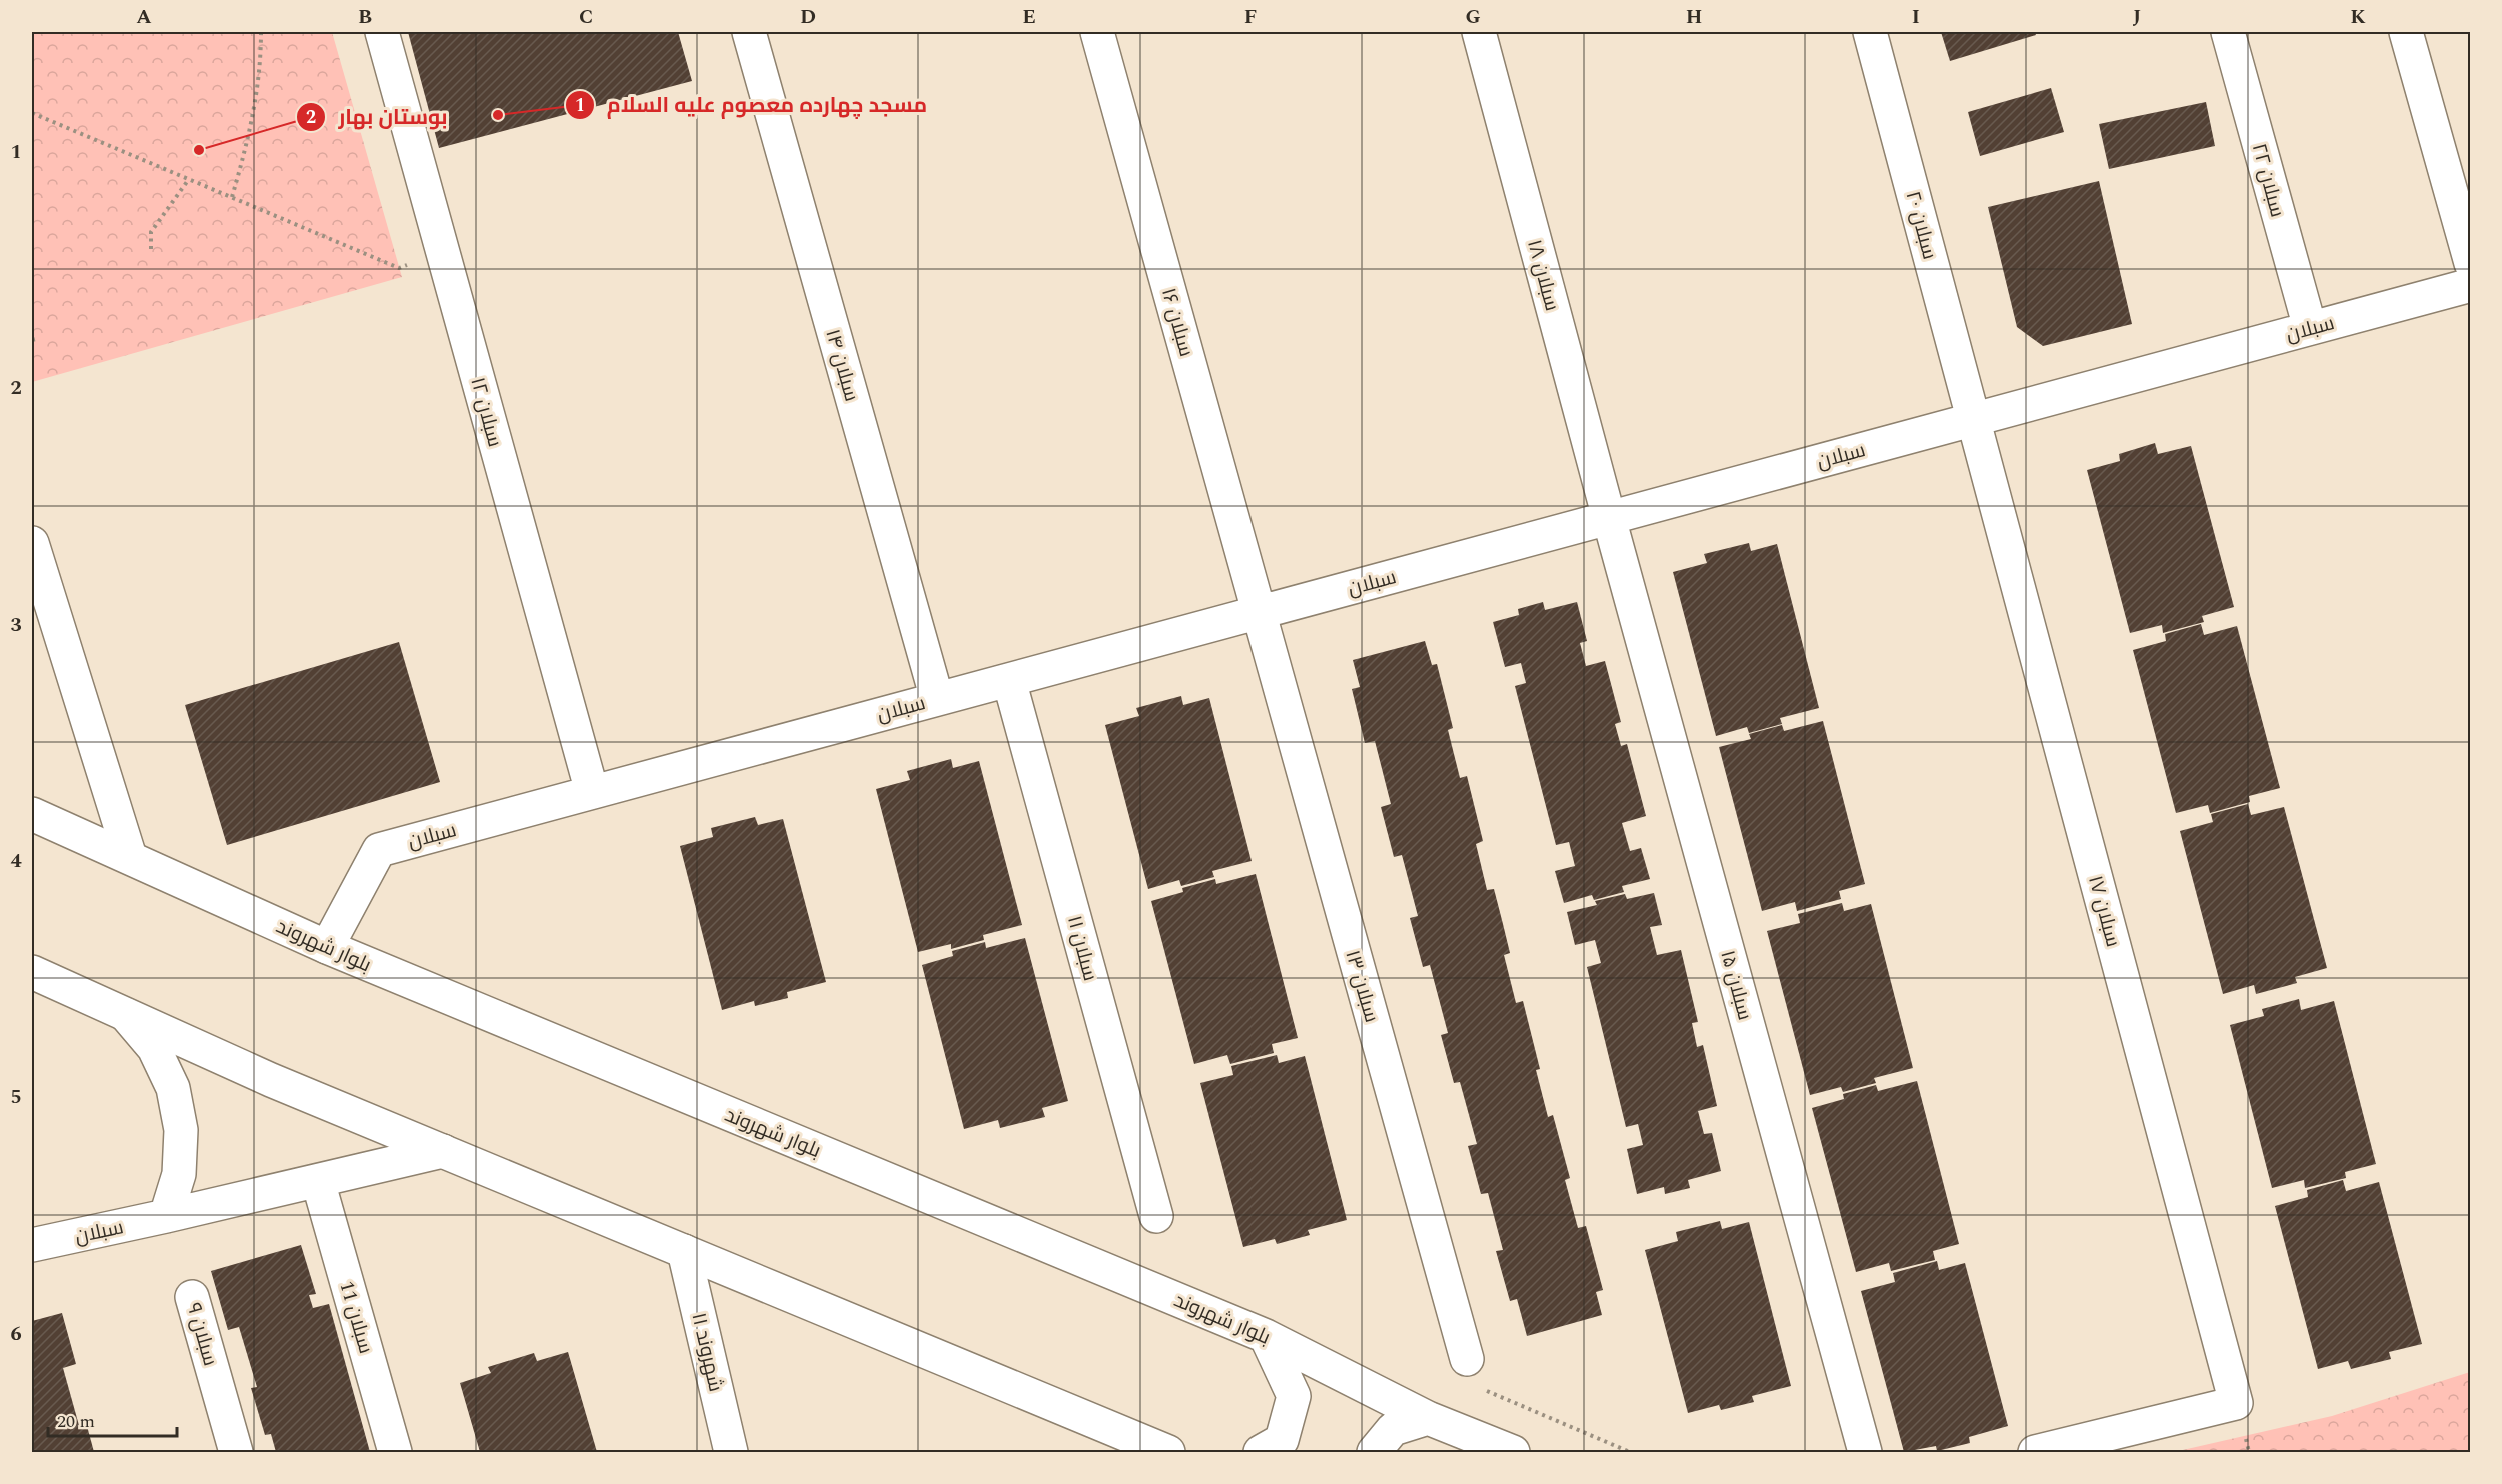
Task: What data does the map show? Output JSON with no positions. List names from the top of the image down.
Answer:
{
  "streets": {
    "street": [
      "سبلان ۲۲",
      "سبلان ۲۰",
      "سبلان ۱۸",
      "سبلان ۱۶",
      "سبلان",
      "سبلان ۱۴",
      "سبلان ۱۲",
      "سبلان ۱۷",
      "بلوار شهروند",
      "سبلان ۱۱",
      "سبلان ۱۵",
      "سبلان ۱۳",
      "سبلان 11",
      "سبلان ۹",
      "شهروند ۱۱"
    ]
  },
  "crossings": [
    ["سبلان ۲۲", "سبلان"],
    ["سبلان ۲۰", "سبلان"],
    ["سبلان ۲۰", "سبلان ۱۷"],
    ["سبلان ۱۸", "سبلان"],
    ["سبلان ۱۸", "سبلان ۱۵"],
    ["سبلان ۱۶", "سبلان"],
    ["سبلان ۱۶", "سبلان ۱۳"],
    ["سبلان", "سبلان ۱۴"],
    ["سبلان", "سبلان ۱۲"],
    ["سبلان", "سبلان ۱۷"],
    ["سبلان", "بلوار شهروند"],
    ["سبلان", "سبلان ۱۱"],
    ["سبلان", "سبلان ۱۵"],
    ["سبلان", "سبلان ۱۳"],
    ["سبلان", "سبلان 11"]
  ],
  "places": ["مسجد چهارده معصوم علیه السلام", "بوستان بهار"],
  "scale_bar": "20 m",
  "grid": {
    "columns": [
      "A",
      "B",
      "C",
      "D",
      "E",
      "F",
      "G",
      "H",
      "I",
      "J",
      "K"
    ],
    "rows": [
      "1",
      "2",
      "3",
      "4",
      "5",
      "6"
    ]
  }
}
